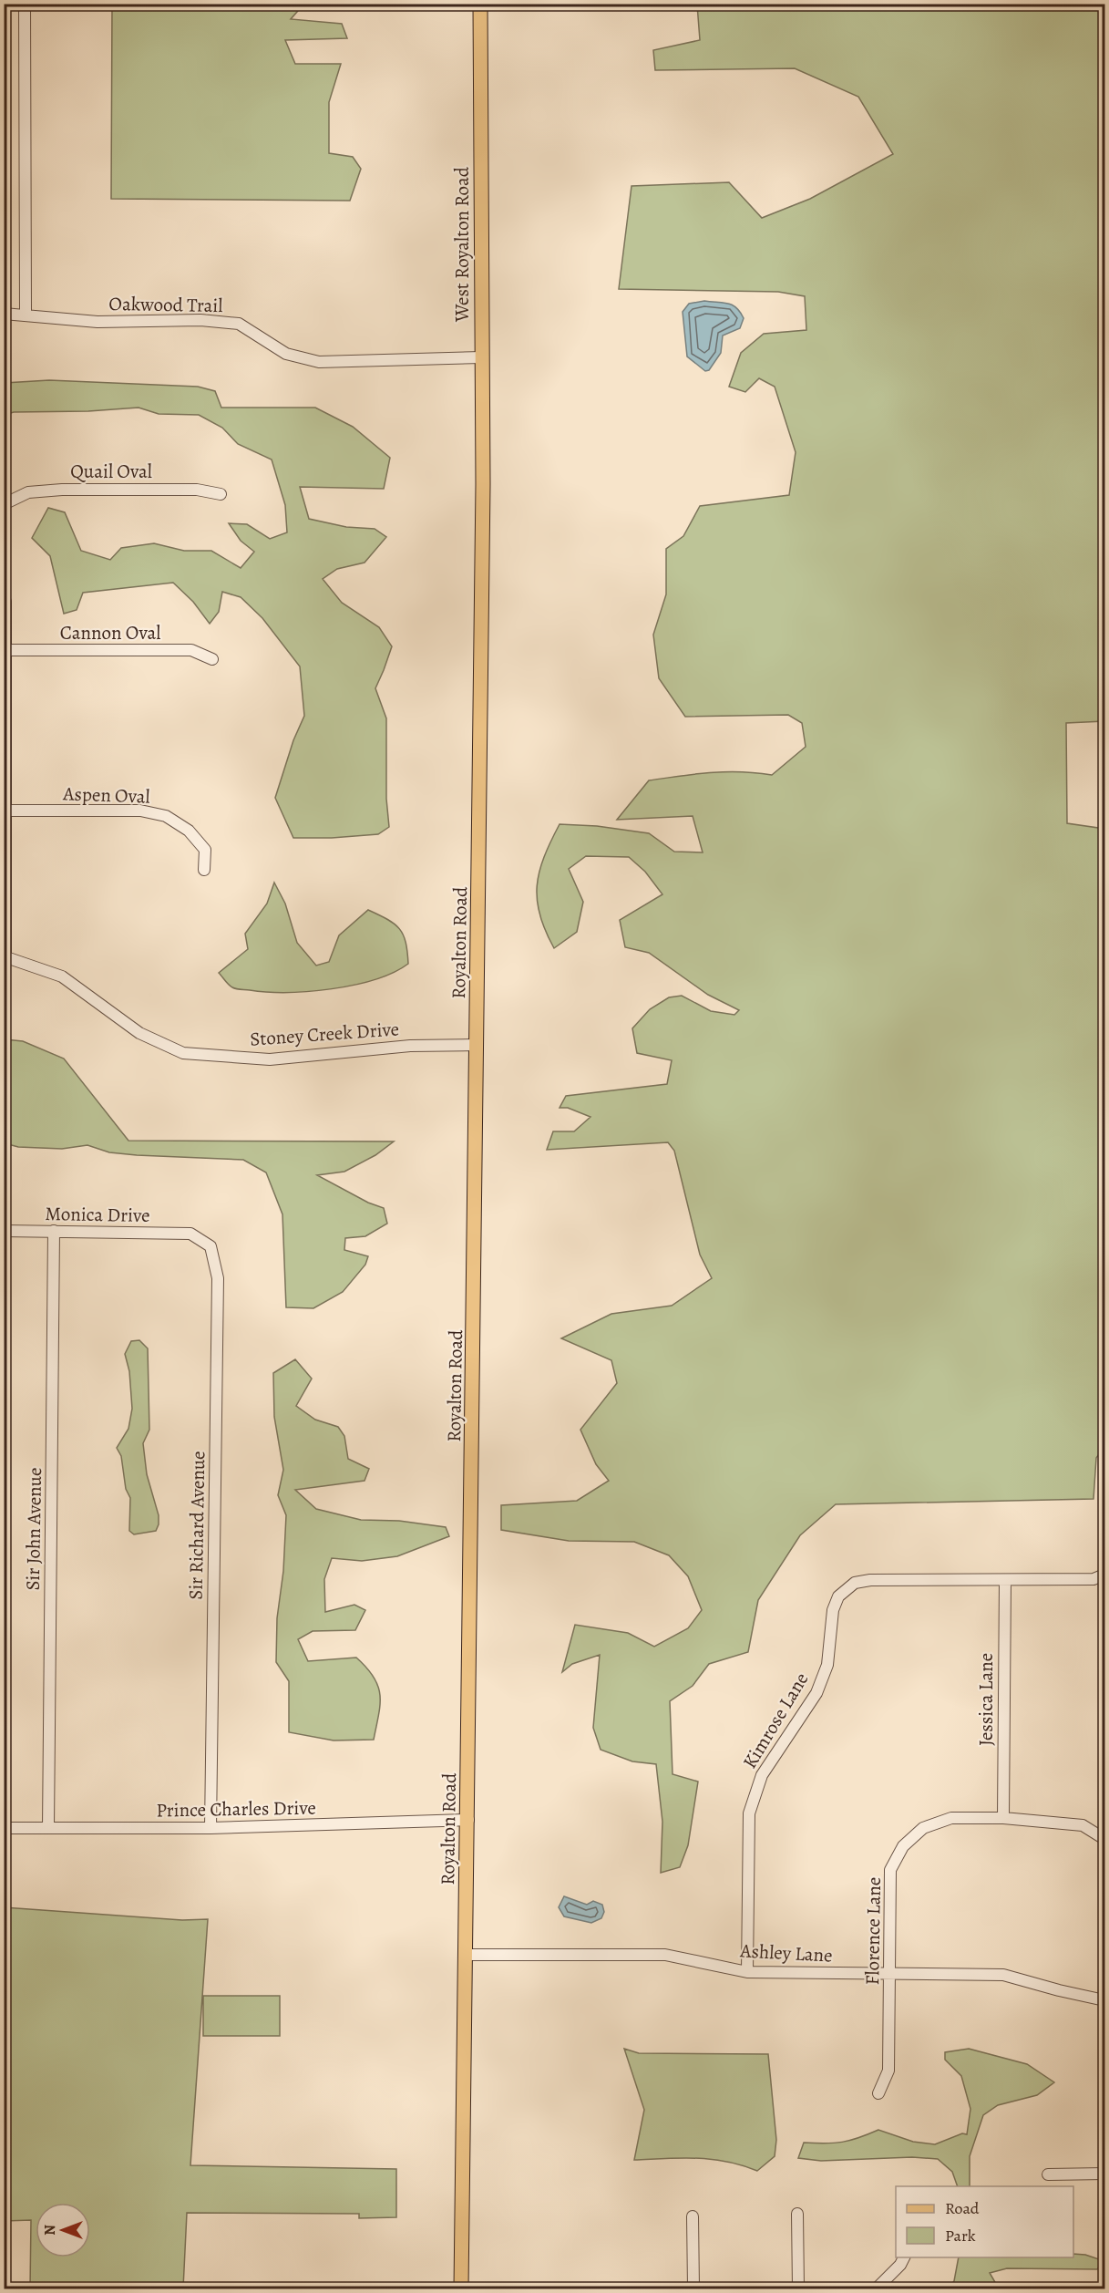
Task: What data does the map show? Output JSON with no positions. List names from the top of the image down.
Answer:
{
  "streets": {
    "main road": ["West Royalton Road", "Royalton Road"],
    "street": [
      "Oakwood Trail",
      "Quail Oval",
      "Cannon Oval",
      "Aspen Oval",
      "Stoney Creek Drive",
      "Monica Drive",
      "Sir Richard Avenue",
      "Sir John Avenue",
      "Jessica Lane",
      "Kimrose Lane",
      "Prince Charles Drive",
      "Florence Lane",
      "Ashley Lane"
    ]
  },
  "crossings": [
    ["West Royalton Road", "Oakwood Trail"],
    ["West Royalton Road", "Royalton Road"],
    ["Royalton Road", "Stoney Creek Drive"],
    ["Royalton Road", "Prince Charles Drive"],
    ["Royalton Road", "Ashley Lane"],
    ["Monica Drive", "Sir Richard Avenue"],
    ["Monica Drive", "Sir John Avenue"],
    ["Sir Richard Avenue", "Prince Charles Drive"],
    ["Sir John Avenue", "Prince Charles Drive"],
    ["Jessica Lane", "Kimrose Lane"],
    ["Jessica Lane", "Florence Lane"],
    ["Kimrose Lane", "Ashley Lane"],
    ["Florence Lane", "Ashley Lane"]
  ],
  "legend": ["Road", "Park"],
  "north": "left"
}
